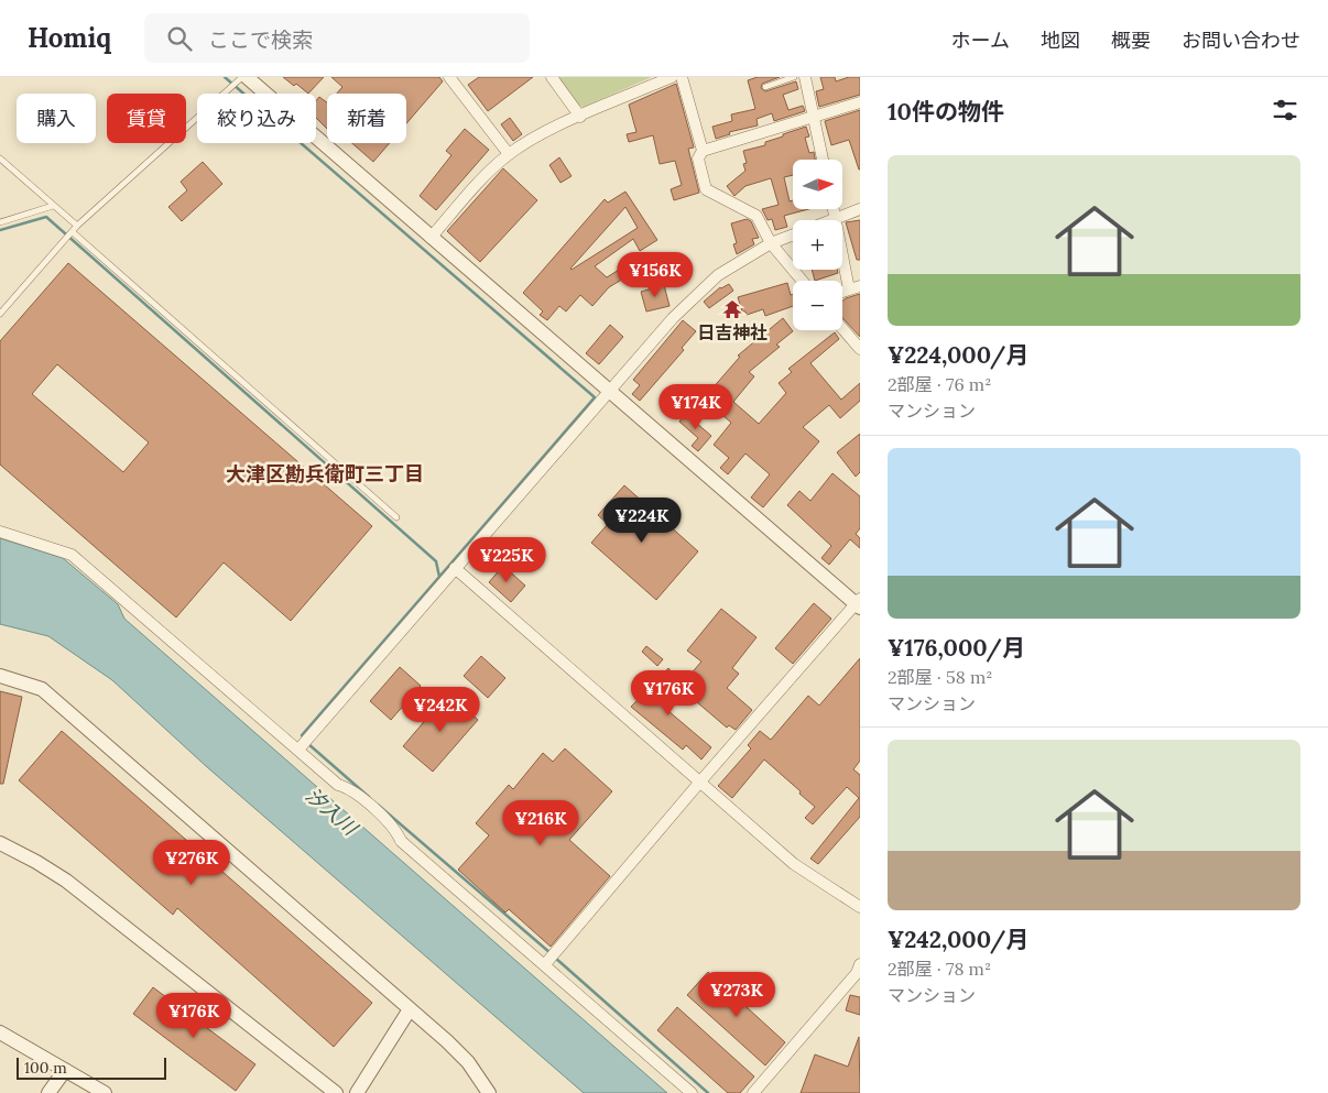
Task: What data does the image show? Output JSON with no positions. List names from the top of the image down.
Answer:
{
  "districts": ["大津区勘兵衛町三丁目"],
  "water": ["汐入川"],
  "places": {
    "temple": ["日吉神社"]
  },
  "scale_bar": "100 m",
  "north": "right",
  "page": {
    "header": "Homiq",
    "search": "ここで検索",
    "nav": [
      "ホーム",
      "地図",
      "概要",
      "お問い合わせ"
    ],
    "heading": "10件の物件",
    "chip": [
      "購入",
      "賃貸",
      "絞り込み",
      "新着"
    ],
    "list": [
      {
        "name": "¥224,000/月",
        "note": "2部屋 · 76 m² · マンション"
      },
      {
        "name": "¥176,000/月",
        "note": "2部屋 · 58 m² · マンション"
      },
      {
        "name": "¥242,000/月",
        "note": "2部屋 · 78 m² · マンション"
      }
    ],
    "map_buttons": ["+", "−"],
    "price": [
      "¥156K",
      "¥174K",
      "¥224K",
      "¥225K",
      "¥176K",
      "¥242K",
      "¥216K",
      "¥276K",
      "¥273K",
      "¥176K"
    ],
    "scale": "100 m"
  }
}
